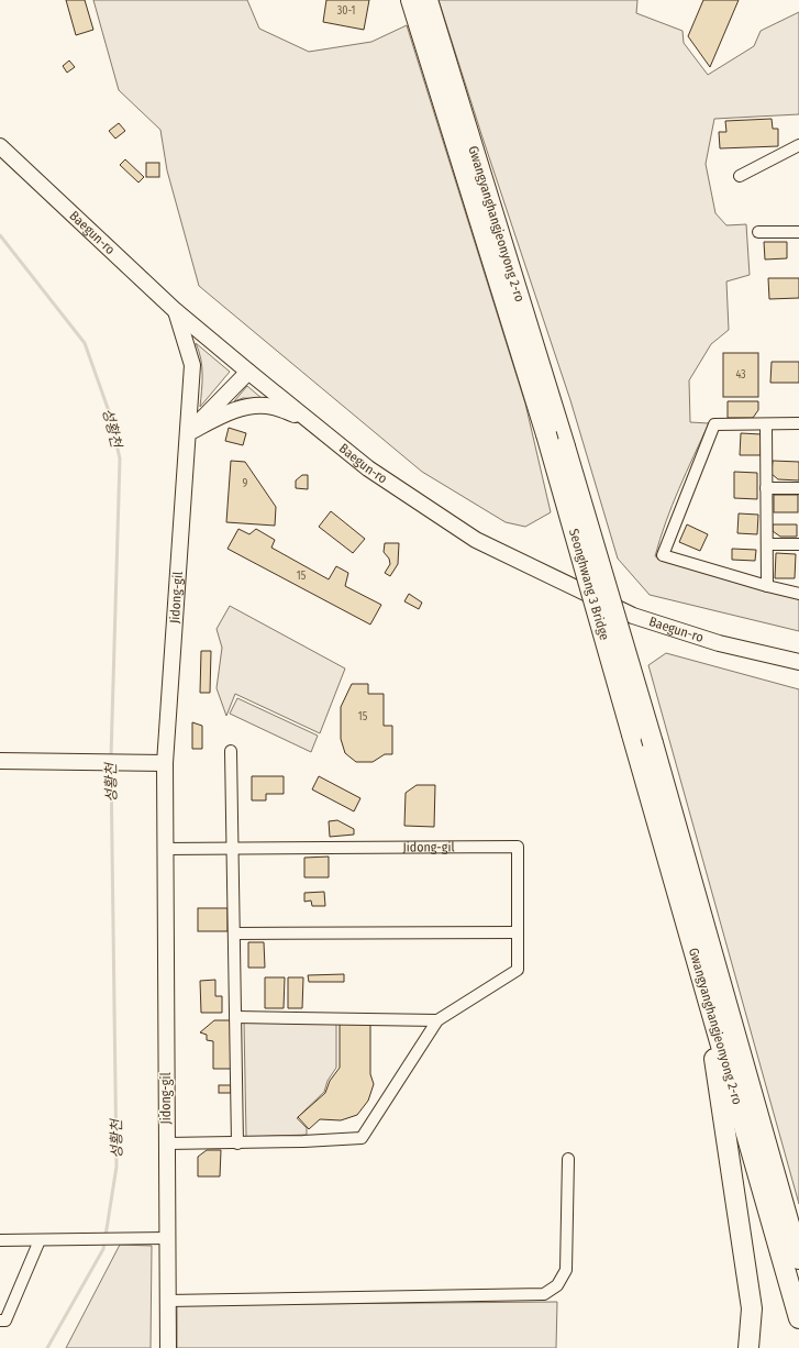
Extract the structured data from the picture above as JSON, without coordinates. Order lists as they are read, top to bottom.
{
  "streets": {
    "highway": ["Gwangyanghangjeonyong 2-ro", "Seonghwang 3 Bridge"],
    "street": ["Baegun-ro", "Jidong-gil"]
  },
  "crossings": [
    ["Gwangyanghangjeonyong 2-ro", "Seonghwang 3 Bridge"],
    ["Baegun-ro", "Jidong-gil"]
  ],
  "water": ["성황천"],
  "house_numbers": [
    "30-1",
    "43",
    "9",
    "15",
    "15"
  ]
}
